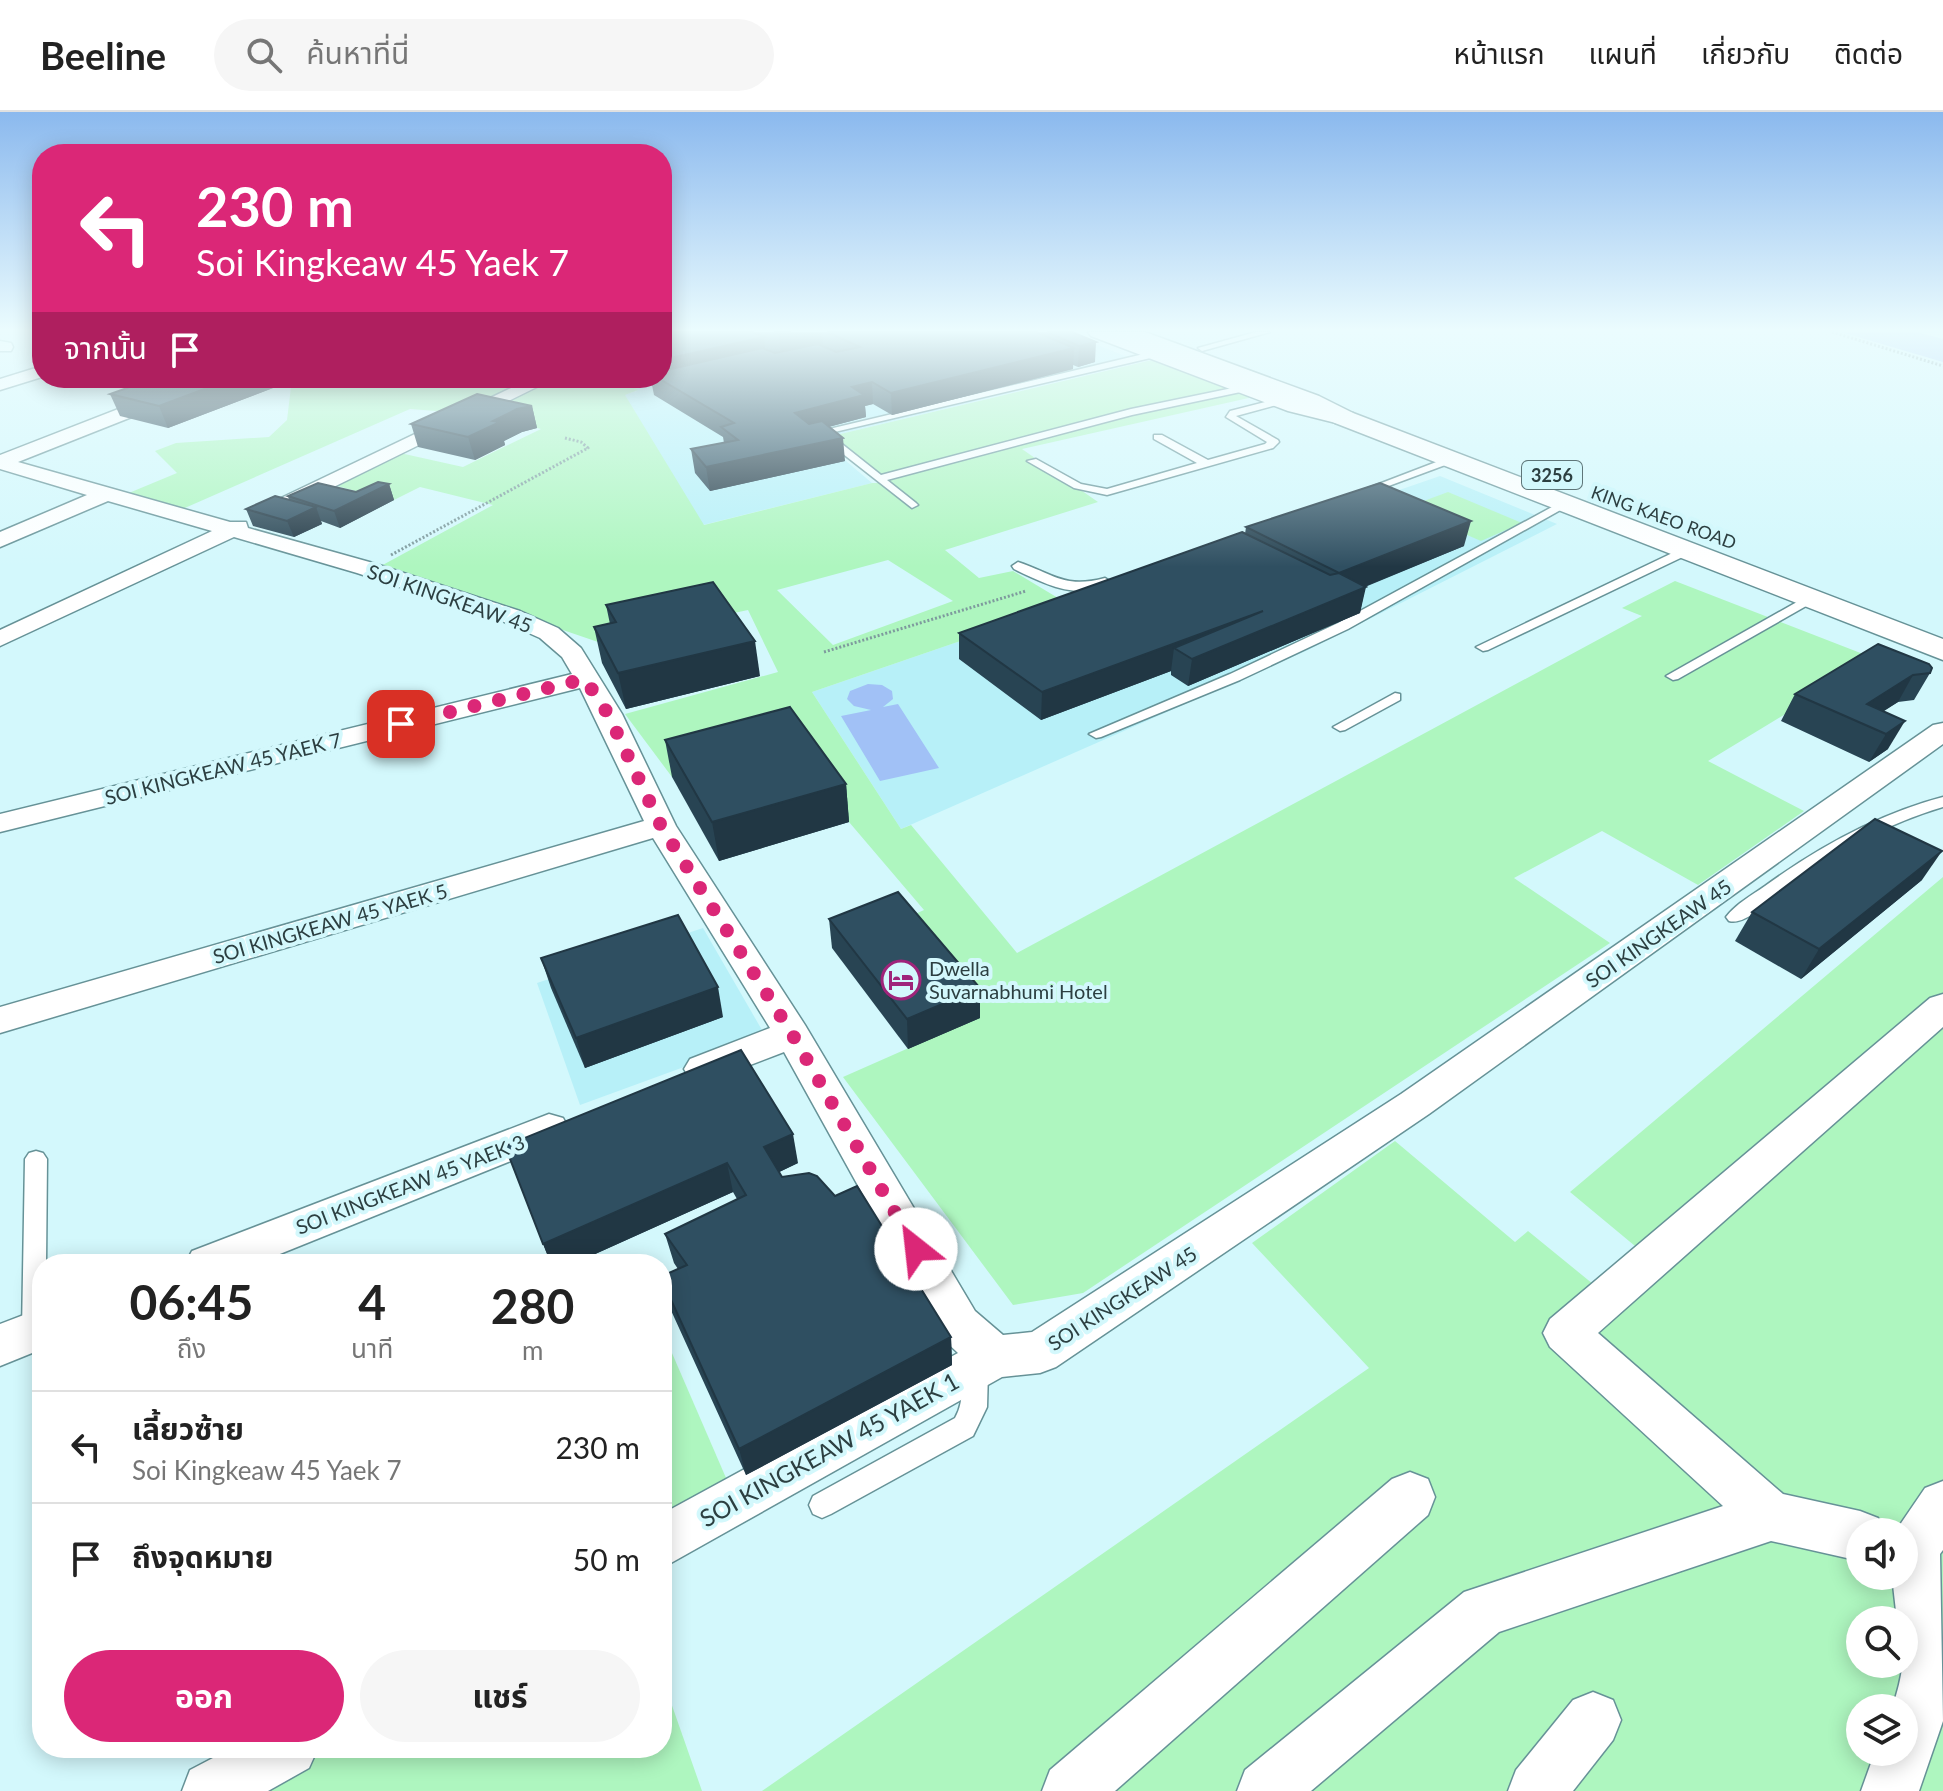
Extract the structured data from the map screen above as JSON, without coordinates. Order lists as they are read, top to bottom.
{
  "streets": {
    "main road": ["3256", "KING KAEO ROAD"],
    "street": [
      "SOI KINGKEAW 45",
      "SOI KINGKEAW 45 YAEK 7",
      "SOI KINGKEAW 45 YAEK 5",
      "SOI KINGKEAW 45 YAEK 3",
      "SOI KINGKEAW 45 YAEK 1"
    ]
  },
  "crossings": [
    ["SOI KINGKEAW 45", "SOI KINGKEAW 45 YAEK 7"],
    ["SOI KINGKEAW 45", "SOI KINGKEAW 45 YAEK 5"],
    ["SOI KINGKEAW 45", "SOI KINGKEAW 45 YAEK 1"]
  ],
  "places": {
    "hotel": ["Dwella Suvarnabhumi Hotel"]
  },
  "page": {
    "header": "Beeline",
    "search": "ค้นหาที่นี่",
    "nav": [
      "หน้าแรก",
      "แผนที่",
      "เกี่ยวกับ",
      "ติดต่อ"
    ],
    "turn": ["230 m", "Soi Kingkeaw 45 Yaek 7"],
    "then": "จากนั้น",
    "eta": [
      "06:45",
      "ถึง",
      "4",
      "นาที",
      "280",
      "m"
    ],
    "list": [
      {
        "name": "เลี้ยวซ้าย",
        "note": "Soi Kingkeaw 45 Yaek 7",
        "value": "230 m"
      },
      {
        "name": "ถึงจุดหมาย",
        "value": "50 m"
      }
    ],
    "buttons": ["ออก", "แชร์"]
  }
}
